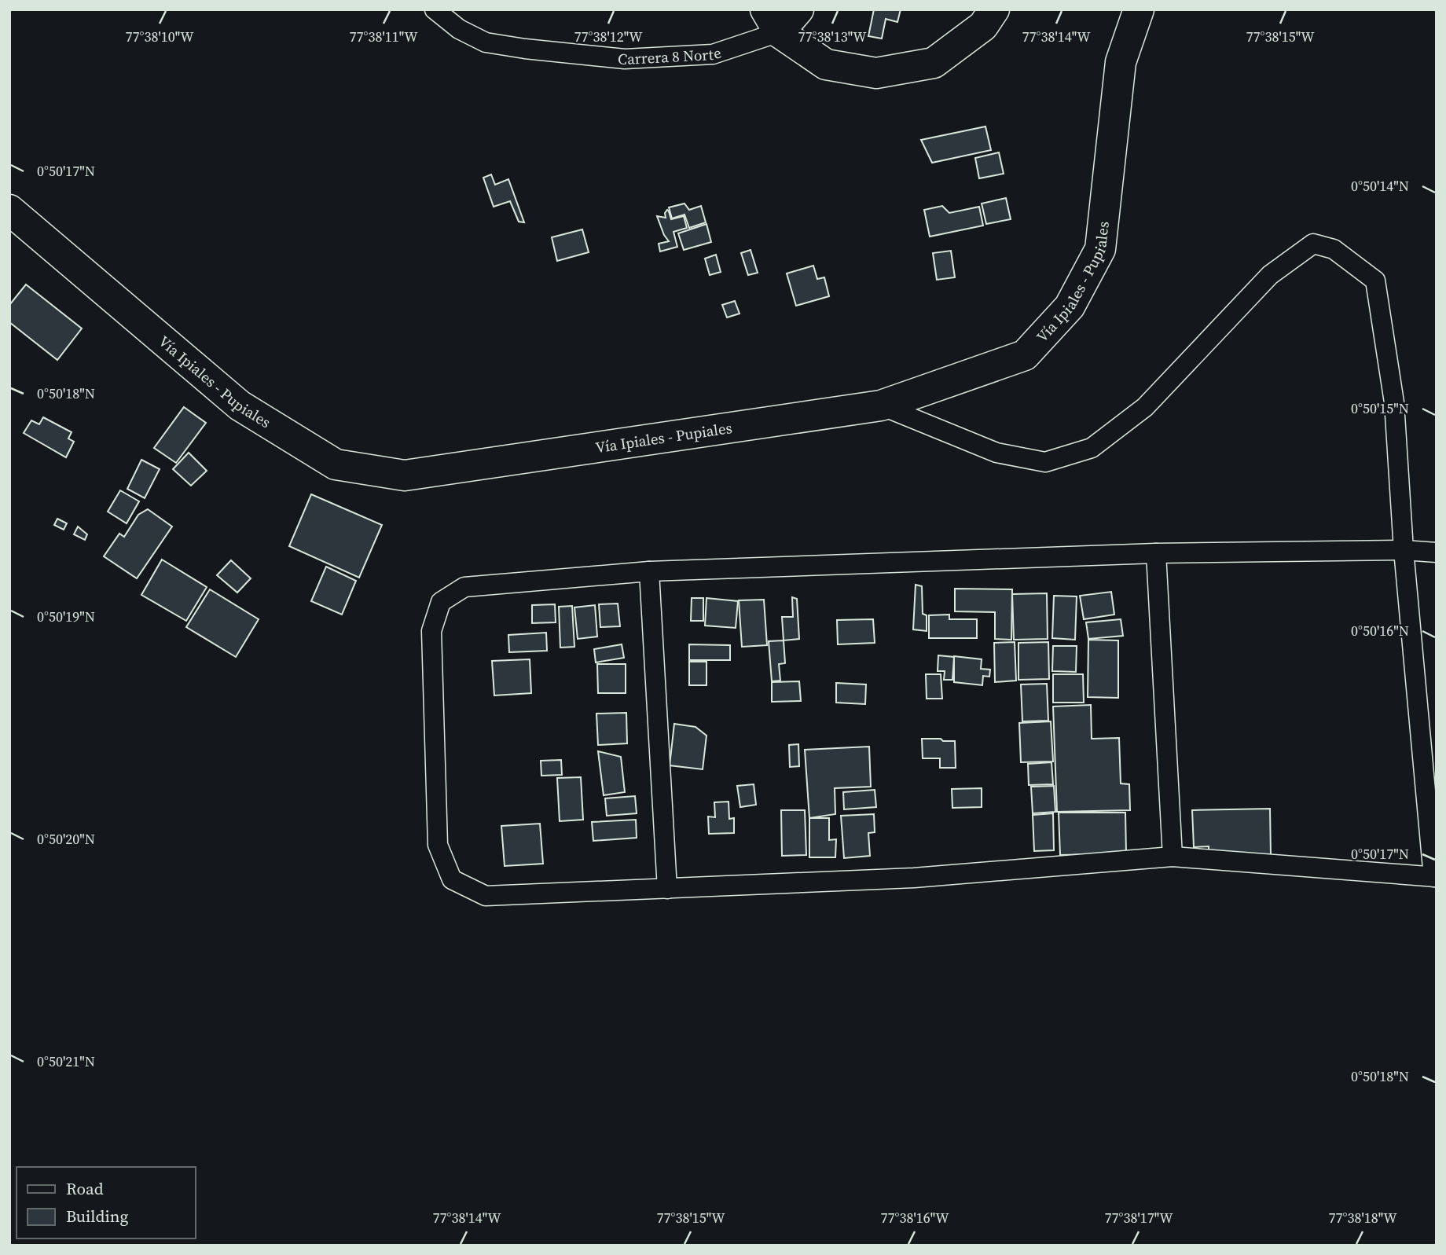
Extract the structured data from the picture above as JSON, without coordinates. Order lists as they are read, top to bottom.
{
  "streets": {
    "main road": ["Vía Ipiales - Pupiales"],
    "lane": ["Carrera 8 Norte"]
  },
  "legend": ["Road", "Building"],
  "coordinates": [
    "77°38'10\"W",
    "77°38'11\"W",
    "77°38'12\"W",
    "77°38'13\"W",
    "77°38'14\"W",
    "77°38'15\"W",
    "0°50'17\"N",
    "0°50'14\"N",
    "0°50'18\"N",
    "0°50'15\"N",
    "0°50'19\"N",
    "0°50'16\"N",
    "0°50'20\"N",
    "0°50'21\"N",
    "77°38'16\"W",
    "77°38'17\"W",
    "77°38'18\"W"
  ]
}
